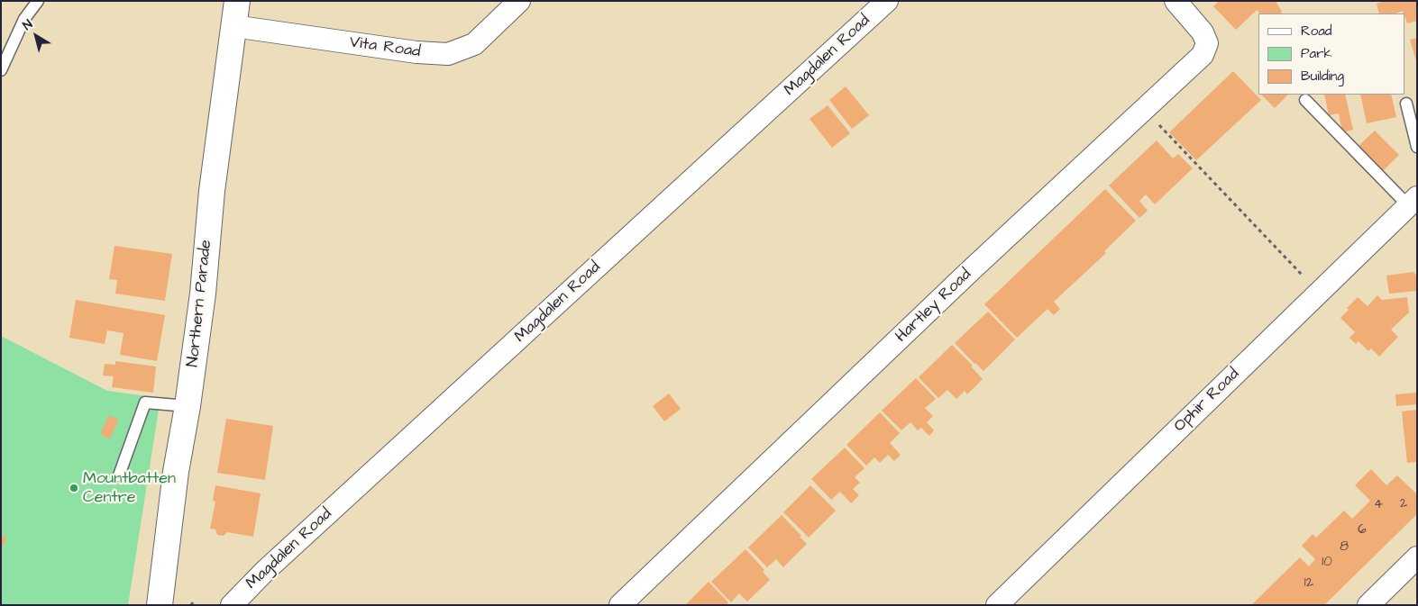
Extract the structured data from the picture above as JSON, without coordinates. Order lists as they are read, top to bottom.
{
  "streets": {
    "main road": ["Northern Parade"],
    "street": [
      "Vita Road",
      "Magdalen Road",
      "Hartley Road",
      "Ophir Road"
    ]
  },
  "crossings": [
    ["Vita Road", "Northern Parade"]
  ],
  "places": ["Mountbatten Centre"],
  "house_numbers": [
    "2",
    "4",
    "6",
    "8",
    "10",
    "12"
  ],
  "legend": ["Road", "Park", "Building"],
  "north": "top left"
}
